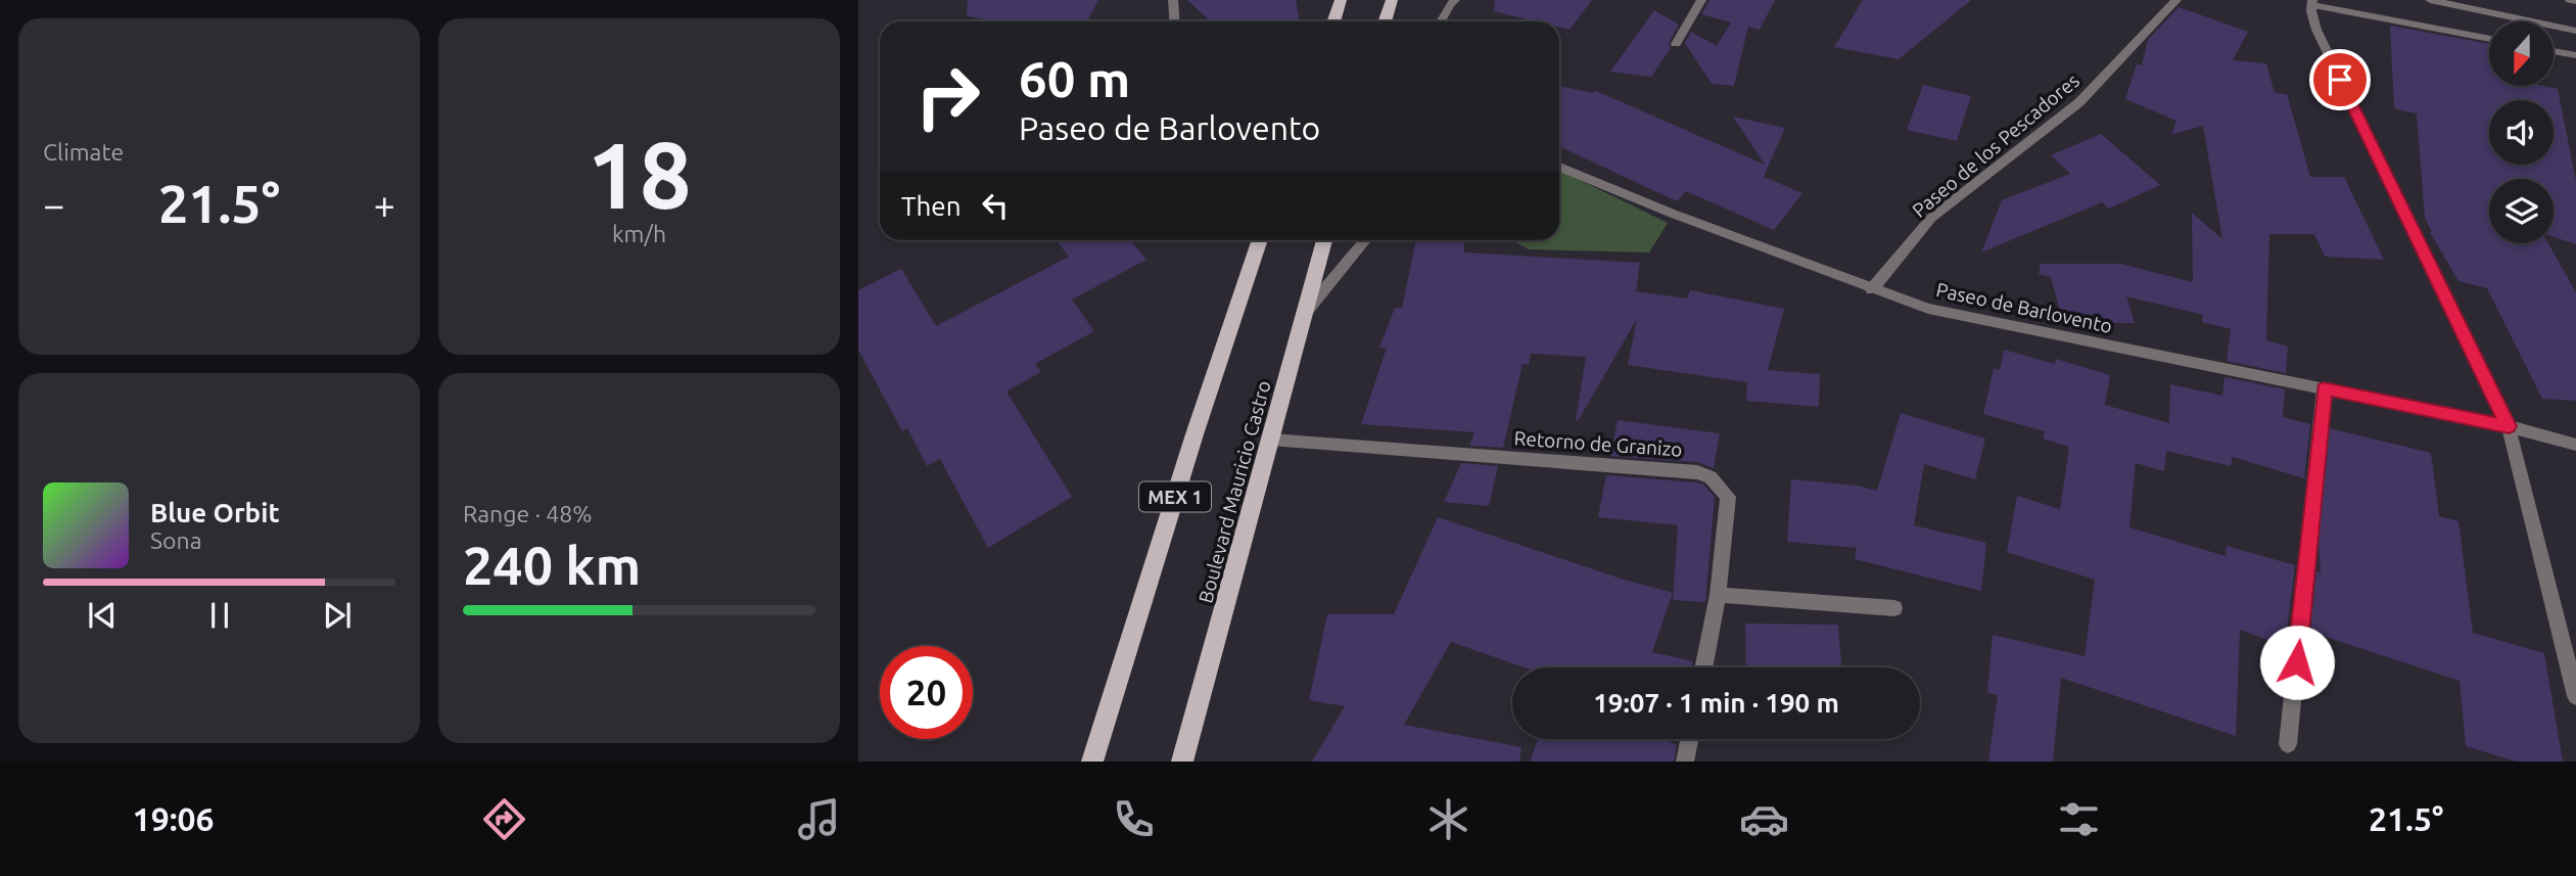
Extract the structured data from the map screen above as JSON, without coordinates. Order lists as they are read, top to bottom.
{
  "streets": {
    "main road": ["Boulevard Mauricio Castro", "MEX 1"],
    "street": ["Paseo de los Pescadores", "Paseo de Barlovento", "Retorno de Granizo"]
  },
  "crossings": [
    ["Paseo de los Pescadores", "Paseo de Barlovento"],
    ["Retorno de Granizo", "Boulevard Mauricio Castro"]
  ],
  "north": "bottom",
  "page": {
    "tile": [
      "Climate",
      ["18", "km/h"],
      ["Range · 48%", "240 km"]
    ],
    "turn": ["60 m", "Paseo de Barlovento"],
    "then": "Then",
    "heat": ["−", "21.5°", "+"],
    "song": ["Blue Orbit", "Sona"],
    "limit": "20",
    "trip": "19:07 · 1 min · 190 m",
    "tabs": ["19:06", "21.5°"]
  }
}
